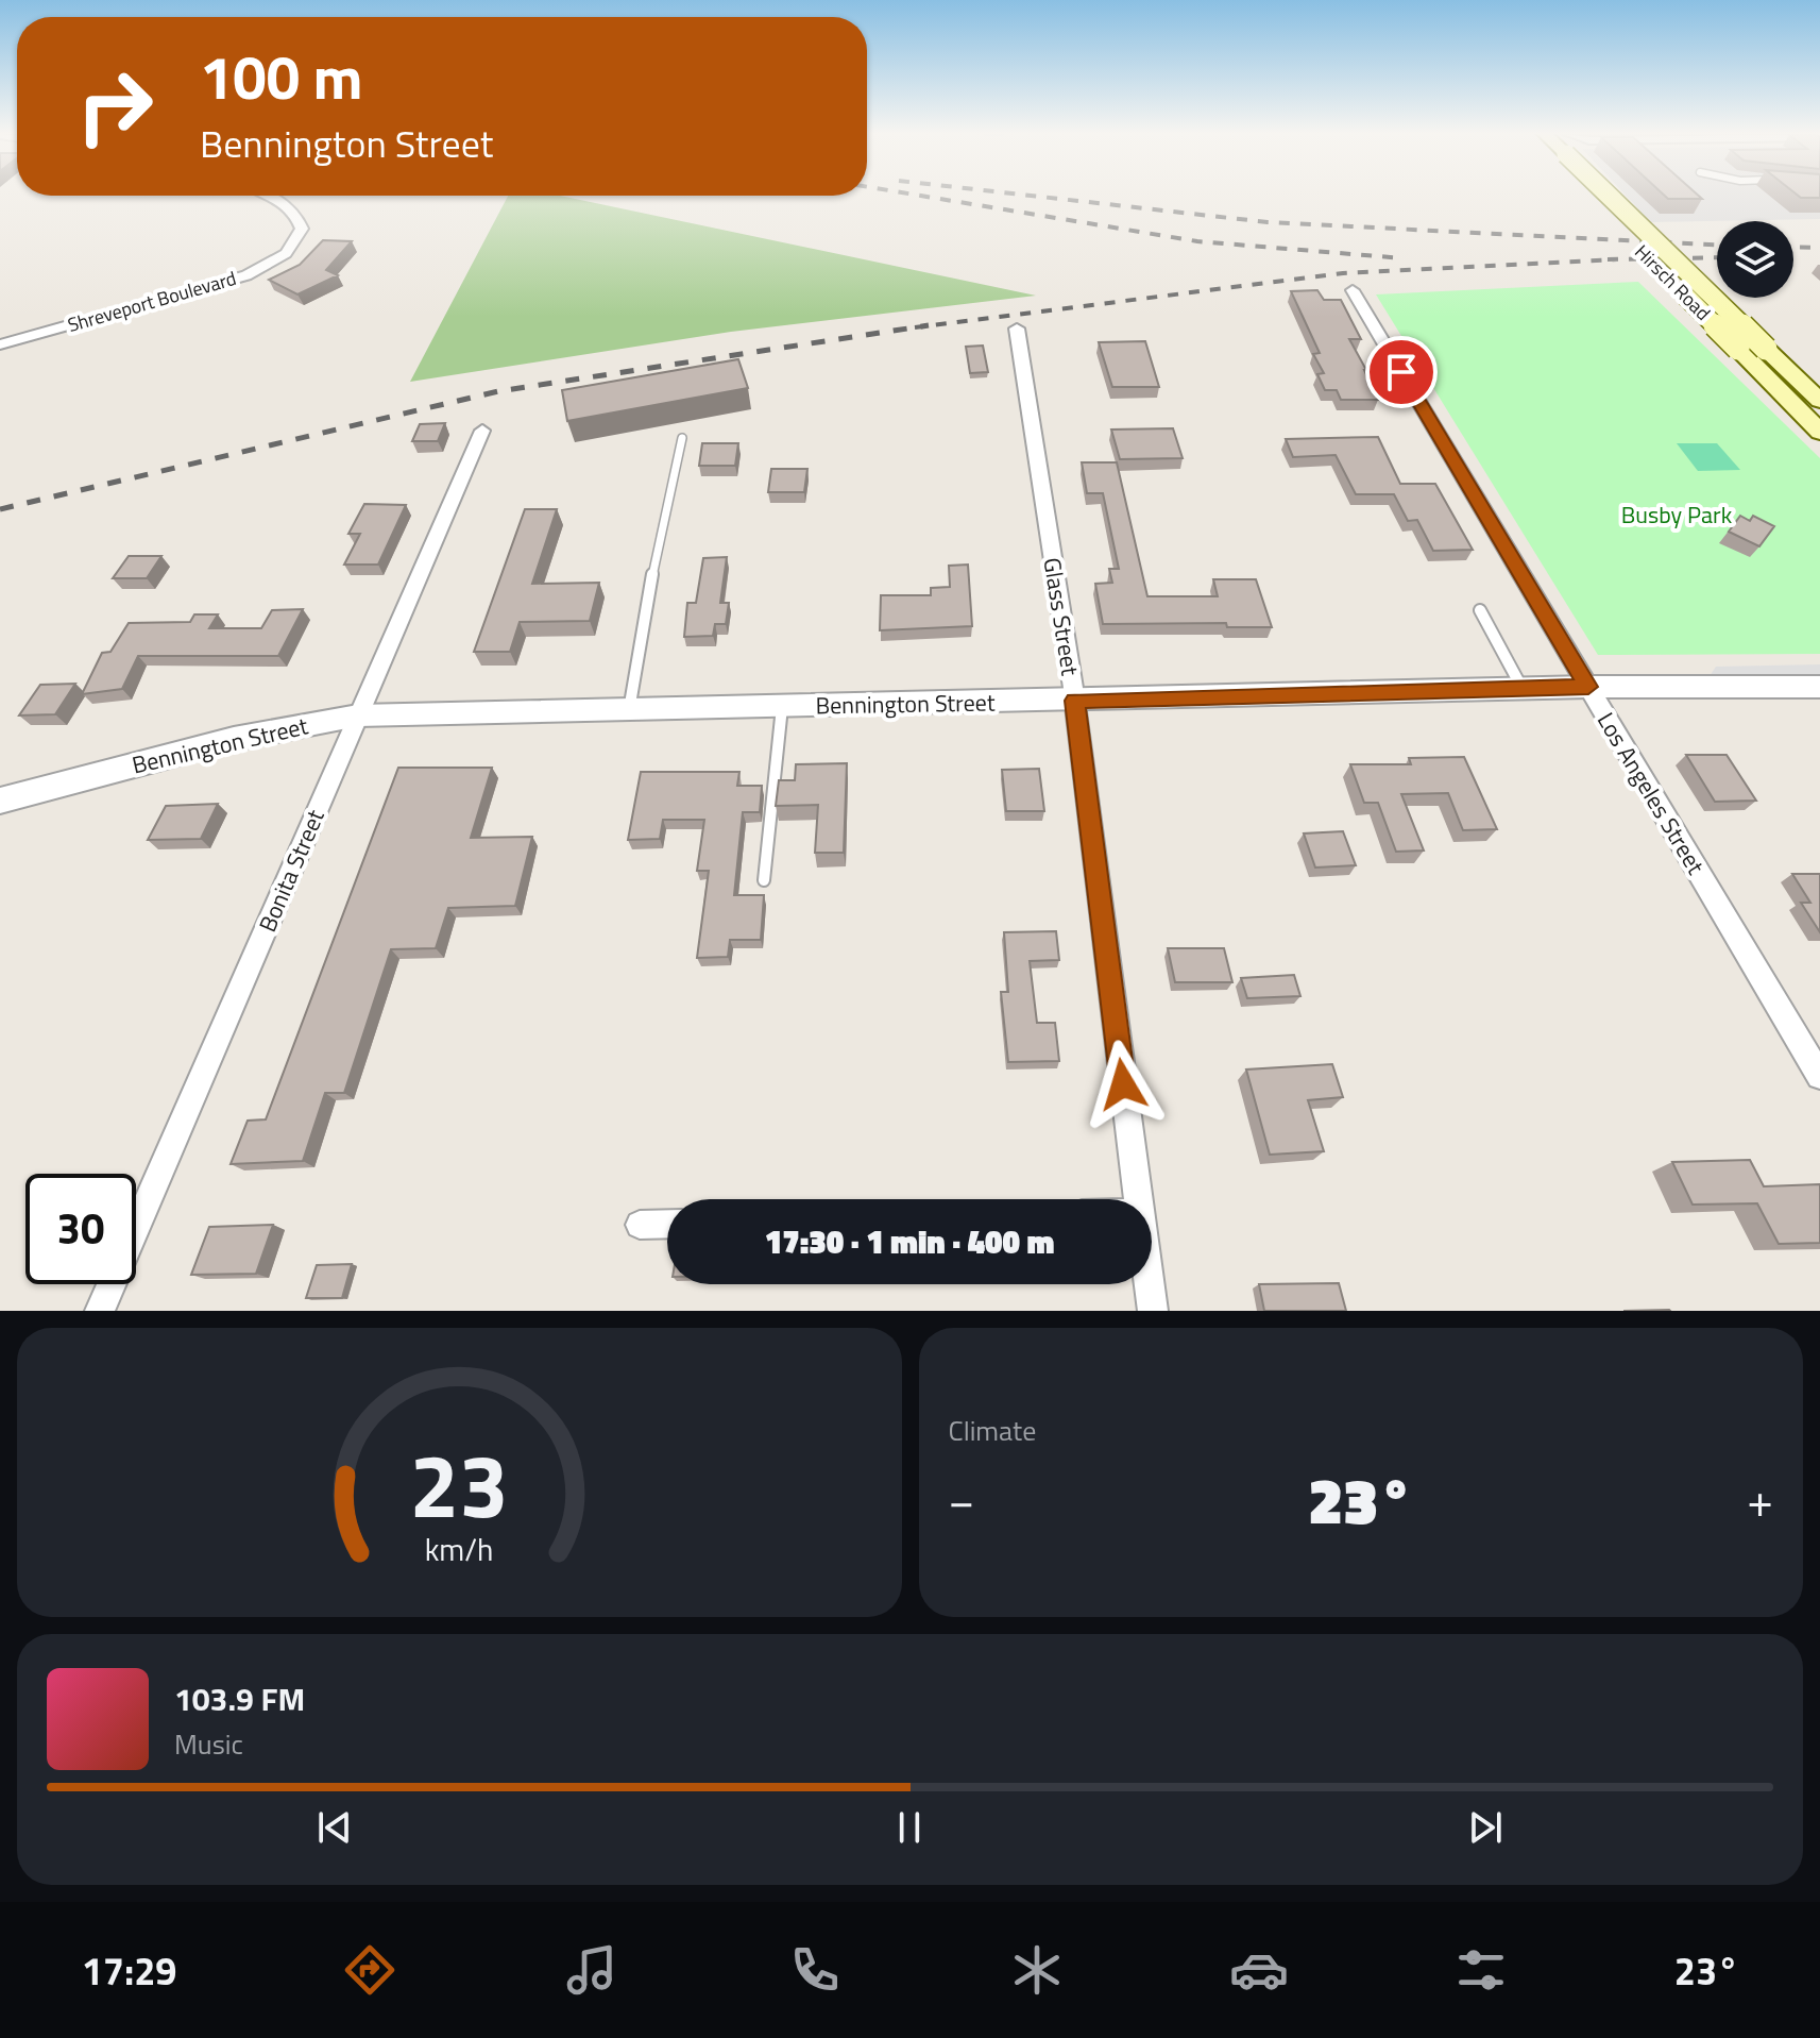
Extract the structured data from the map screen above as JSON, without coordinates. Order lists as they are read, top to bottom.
{
  "streets": {
    "main road": ["Hirsch Road"],
    "street": [
      "Shreveport Boulevard",
      "Glass Street",
      "Bennington Street",
      "Los Angeles Street",
      "Bonita Street"
    ]
  },
  "crossings": [
    ["Glass Street", "Bennington Street"],
    ["Bennington Street", "Los Angeles Street"],
    ["Bennington Street", "Bonita Street"]
  ],
  "parks": ["Busby Park"],
  "page": {
    "turn": ["100 m", "Bennington Street"],
    "limit": "30",
    "trip": "17:30 · 1 min · 400 m",
    "tile": "Climate",
    "heat": ["−", "23°", "+"],
    "song": ["103.9 FM", "Music"],
    "tabs": ["17:29", "23°"],
    "gauge": ["23", "km/h"]
  }
}
